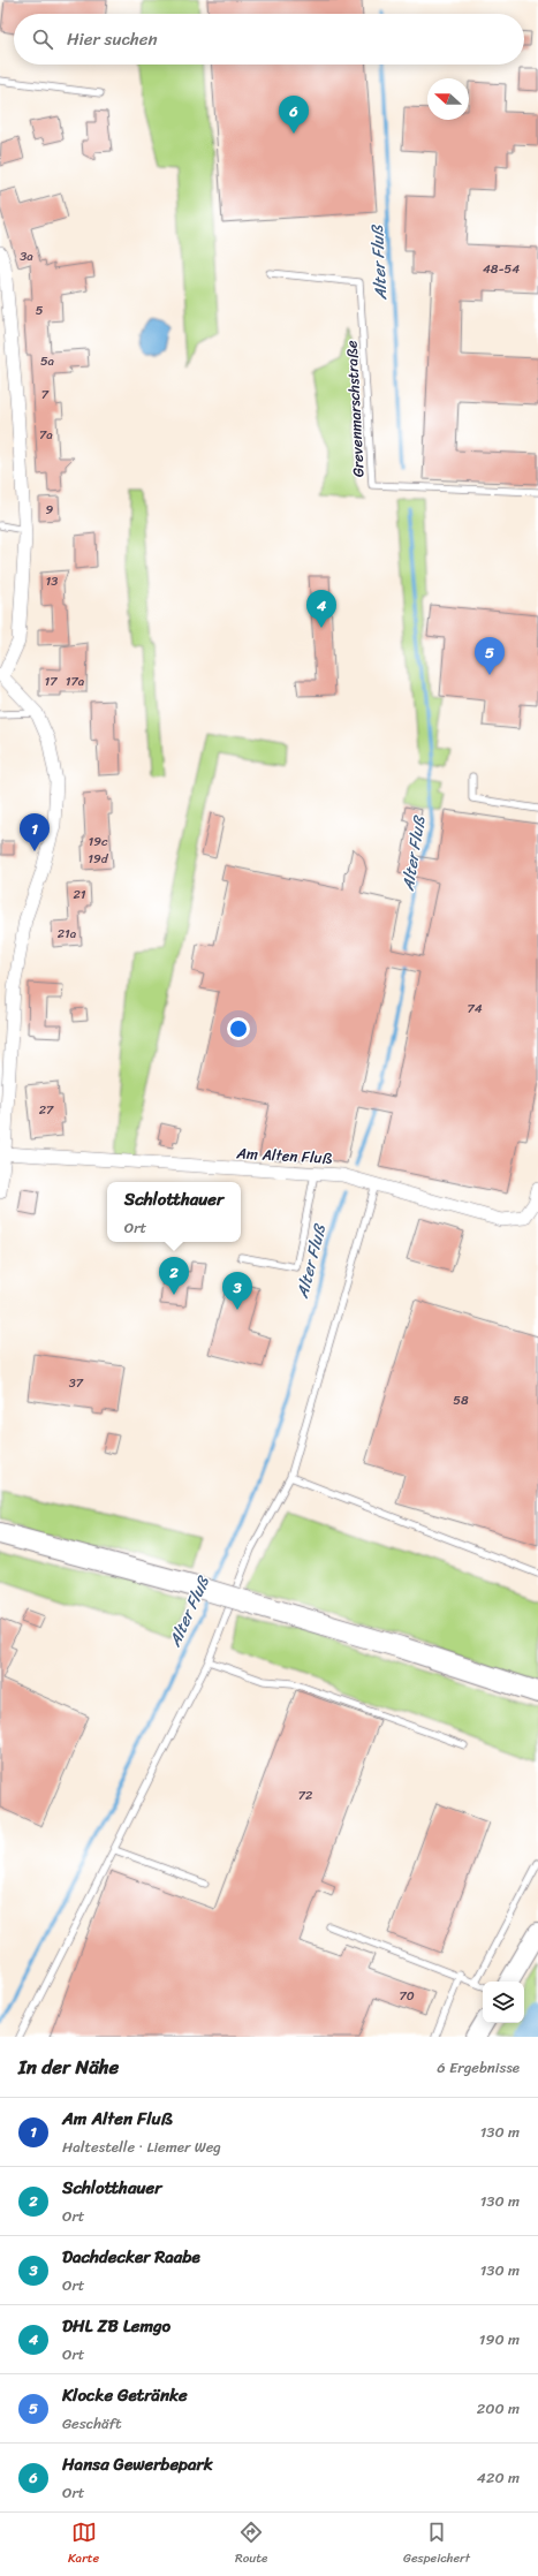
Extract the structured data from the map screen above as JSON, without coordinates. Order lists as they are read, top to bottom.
{
  "streets": {
    "street": ["Am Alten Fluß"],
    "lane": ["Grevenmarschstraße"]
  },
  "water": ["Alter Fluß"],
  "house_numbers": [
    "3a",
    "48-54",
    "5",
    "5a",
    "7",
    "7a",
    "9",
    "13",
    "17",
    "17a",
    "19c",
    "19d",
    "21",
    "21a",
    "74",
    "27",
    "37",
    "58",
    "72",
    "70"
  ],
  "north": "left",
  "page": {
    "search": "Hier suchen",
    "pins": [
      "6",
      "4",
      "5",
      "1",
      "2",
      "3"
    ],
    "popup": ["Schlotthauer", "Ort"],
    "heading": ["In der Nähe", "6 Ergebnisse"],
    "list": [
      {
        "mark": "1",
        "name": "Am Alten Fluß",
        "note": "Haltestelle · Liemer Weg",
        "value": "130 m"
      },
      {
        "mark": "2",
        "name": "Schlotthauer",
        "note": "Ort",
        "value": "130 m"
      },
      {
        "mark": "3",
        "name": "Dachdecker Raabe",
        "note": "Ort",
        "value": "130 m"
      },
      {
        "mark": "4",
        "name": "DHL ZB Lemgo",
        "note": "Ort",
        "value": "190 m"
      },
      {
        "mark": "5",
        "name": "Klocke Getränke",
        "note": "Geschäft",
        "value": "200 m"
      },
      {
        "mark": "6",
        "name": "Hansa Gewerbepark",
        "note": "Ort",
        "value": "420 m"
      }
    ],
    "nav": ["Karte", "Route", "Gespeichert"]
  }
}
